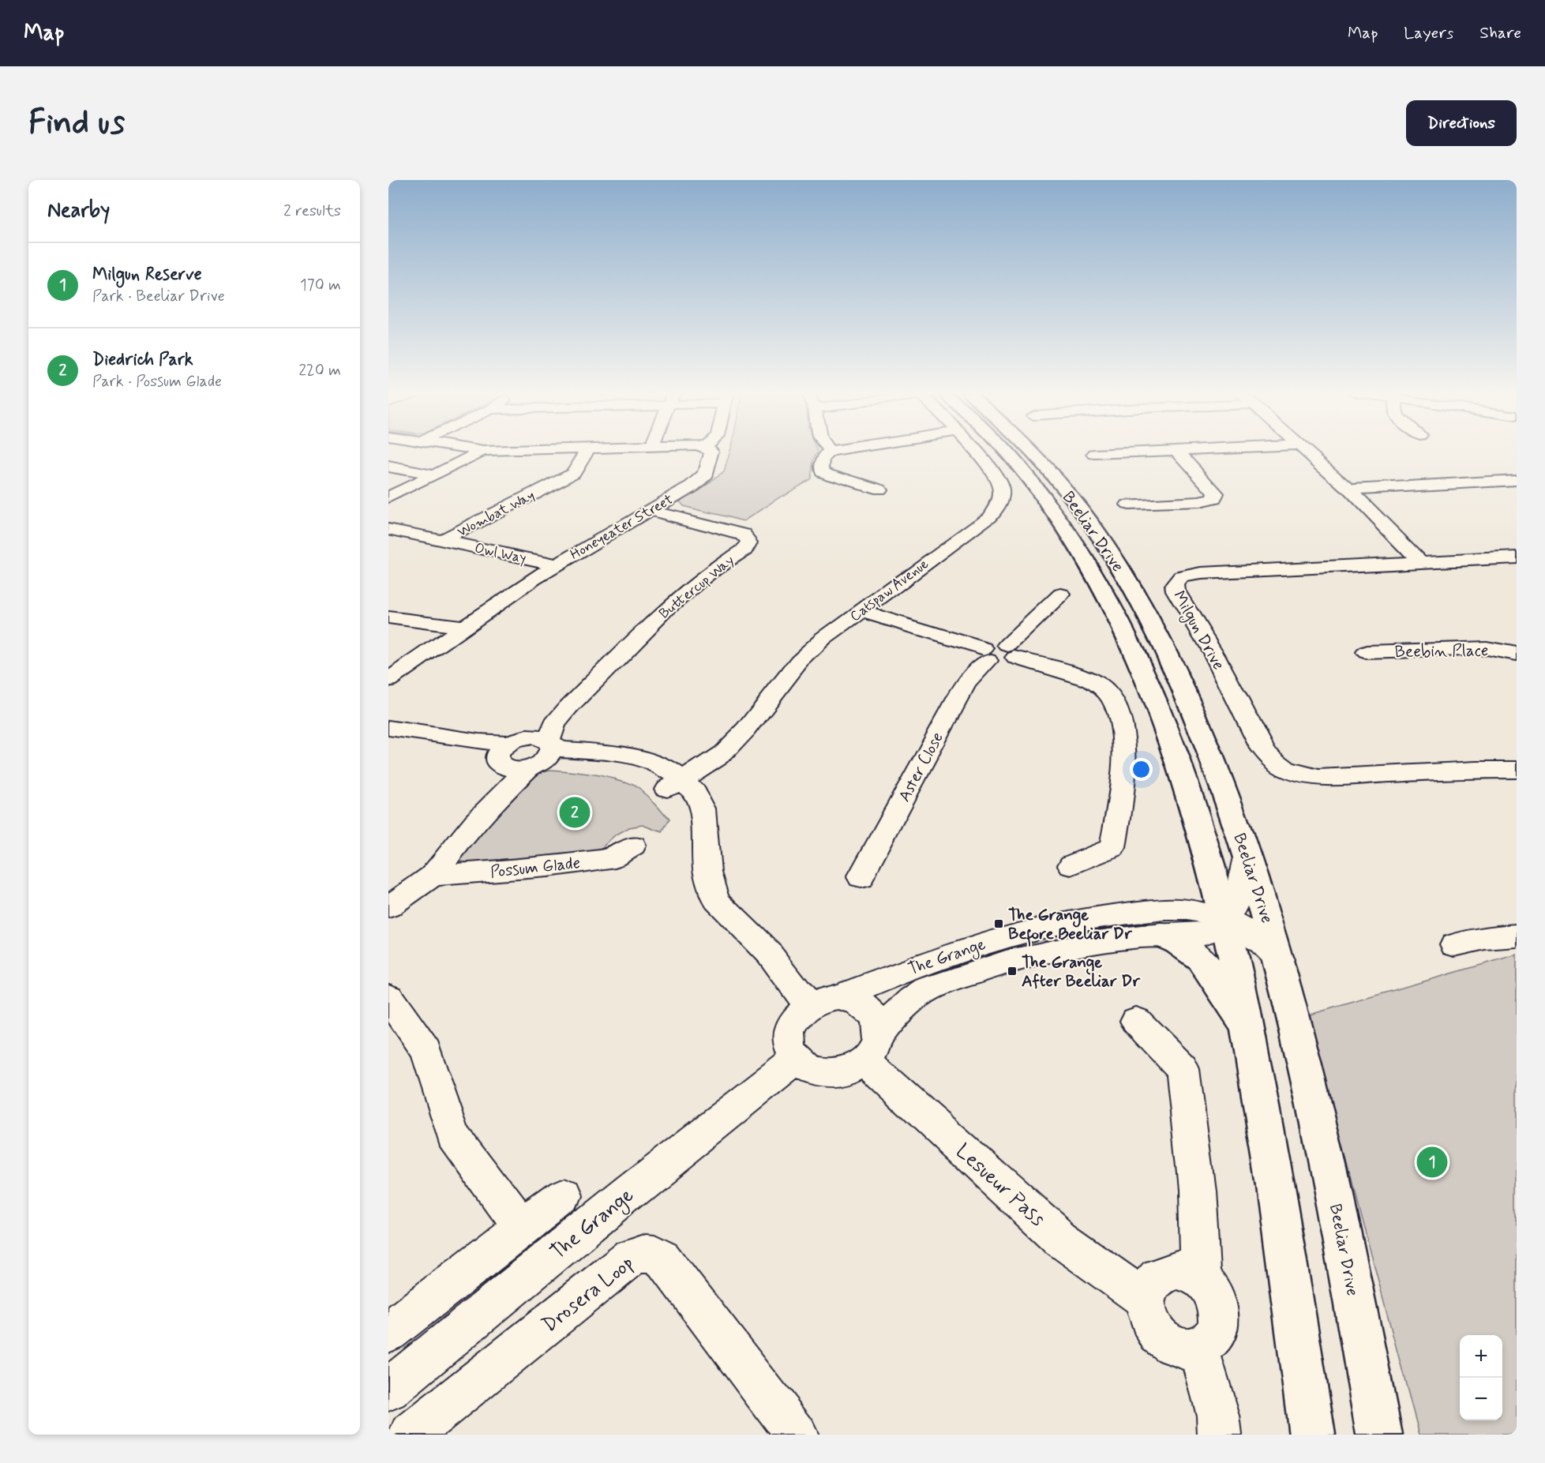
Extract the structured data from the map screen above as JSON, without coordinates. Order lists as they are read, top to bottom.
{
  "streets": {
    "highway": ["Beeliar Drive"],
    "street": [
      "Wombat Way",
      "Honeyeater Street",
      "Owl Way",
      "Buttercup Way",
      "Catspaw Avenue",
      "Milgun Drive",
      "Beebin Place",
      "Aster Close",
      "Possum Glade",
      "The Grange",
      "Lesueur Pass",
      "Drosera Loop"
    ]
  },
  "crossings": [
    ["Wombat Way", "Owl Way"],
    ["Honeyeater Street", "Owl Way"],
    ["Honeyeater Street", "Buttercup Way"],
    ["Beeliar Drive", "The Grange"],
    ["Buttercup Way", "Possum Glade"],
    ["The Grange", "Lesueur Pass"]
  ],
  "places": {
    "transit": ["The Grange Before Beeliar Dr", "The Grange After Beeliar Dr"]
  },
  "page": {
    "header": "Map",
    "nav": ["Map", "Layers", "Share"],
    "buttons": "Directions",
    "title": "Find us",
    "heading": ["Nearby", "2 results"],
    "list": [
      {
        "mark": "1",
        "name": "Milgun Reserve",
        "note": "Park · Beeliar Drive",
        "value": "170 m"
      },
      {
        "mark": "2",
        "name": "Diedrich Park",
        "note": "Park · Possum Glade",
        "value": "220 m"
      }
    ],
    "pins": ["2", "1"],
    "map_buttons": ["+", "−"]
  }
}
